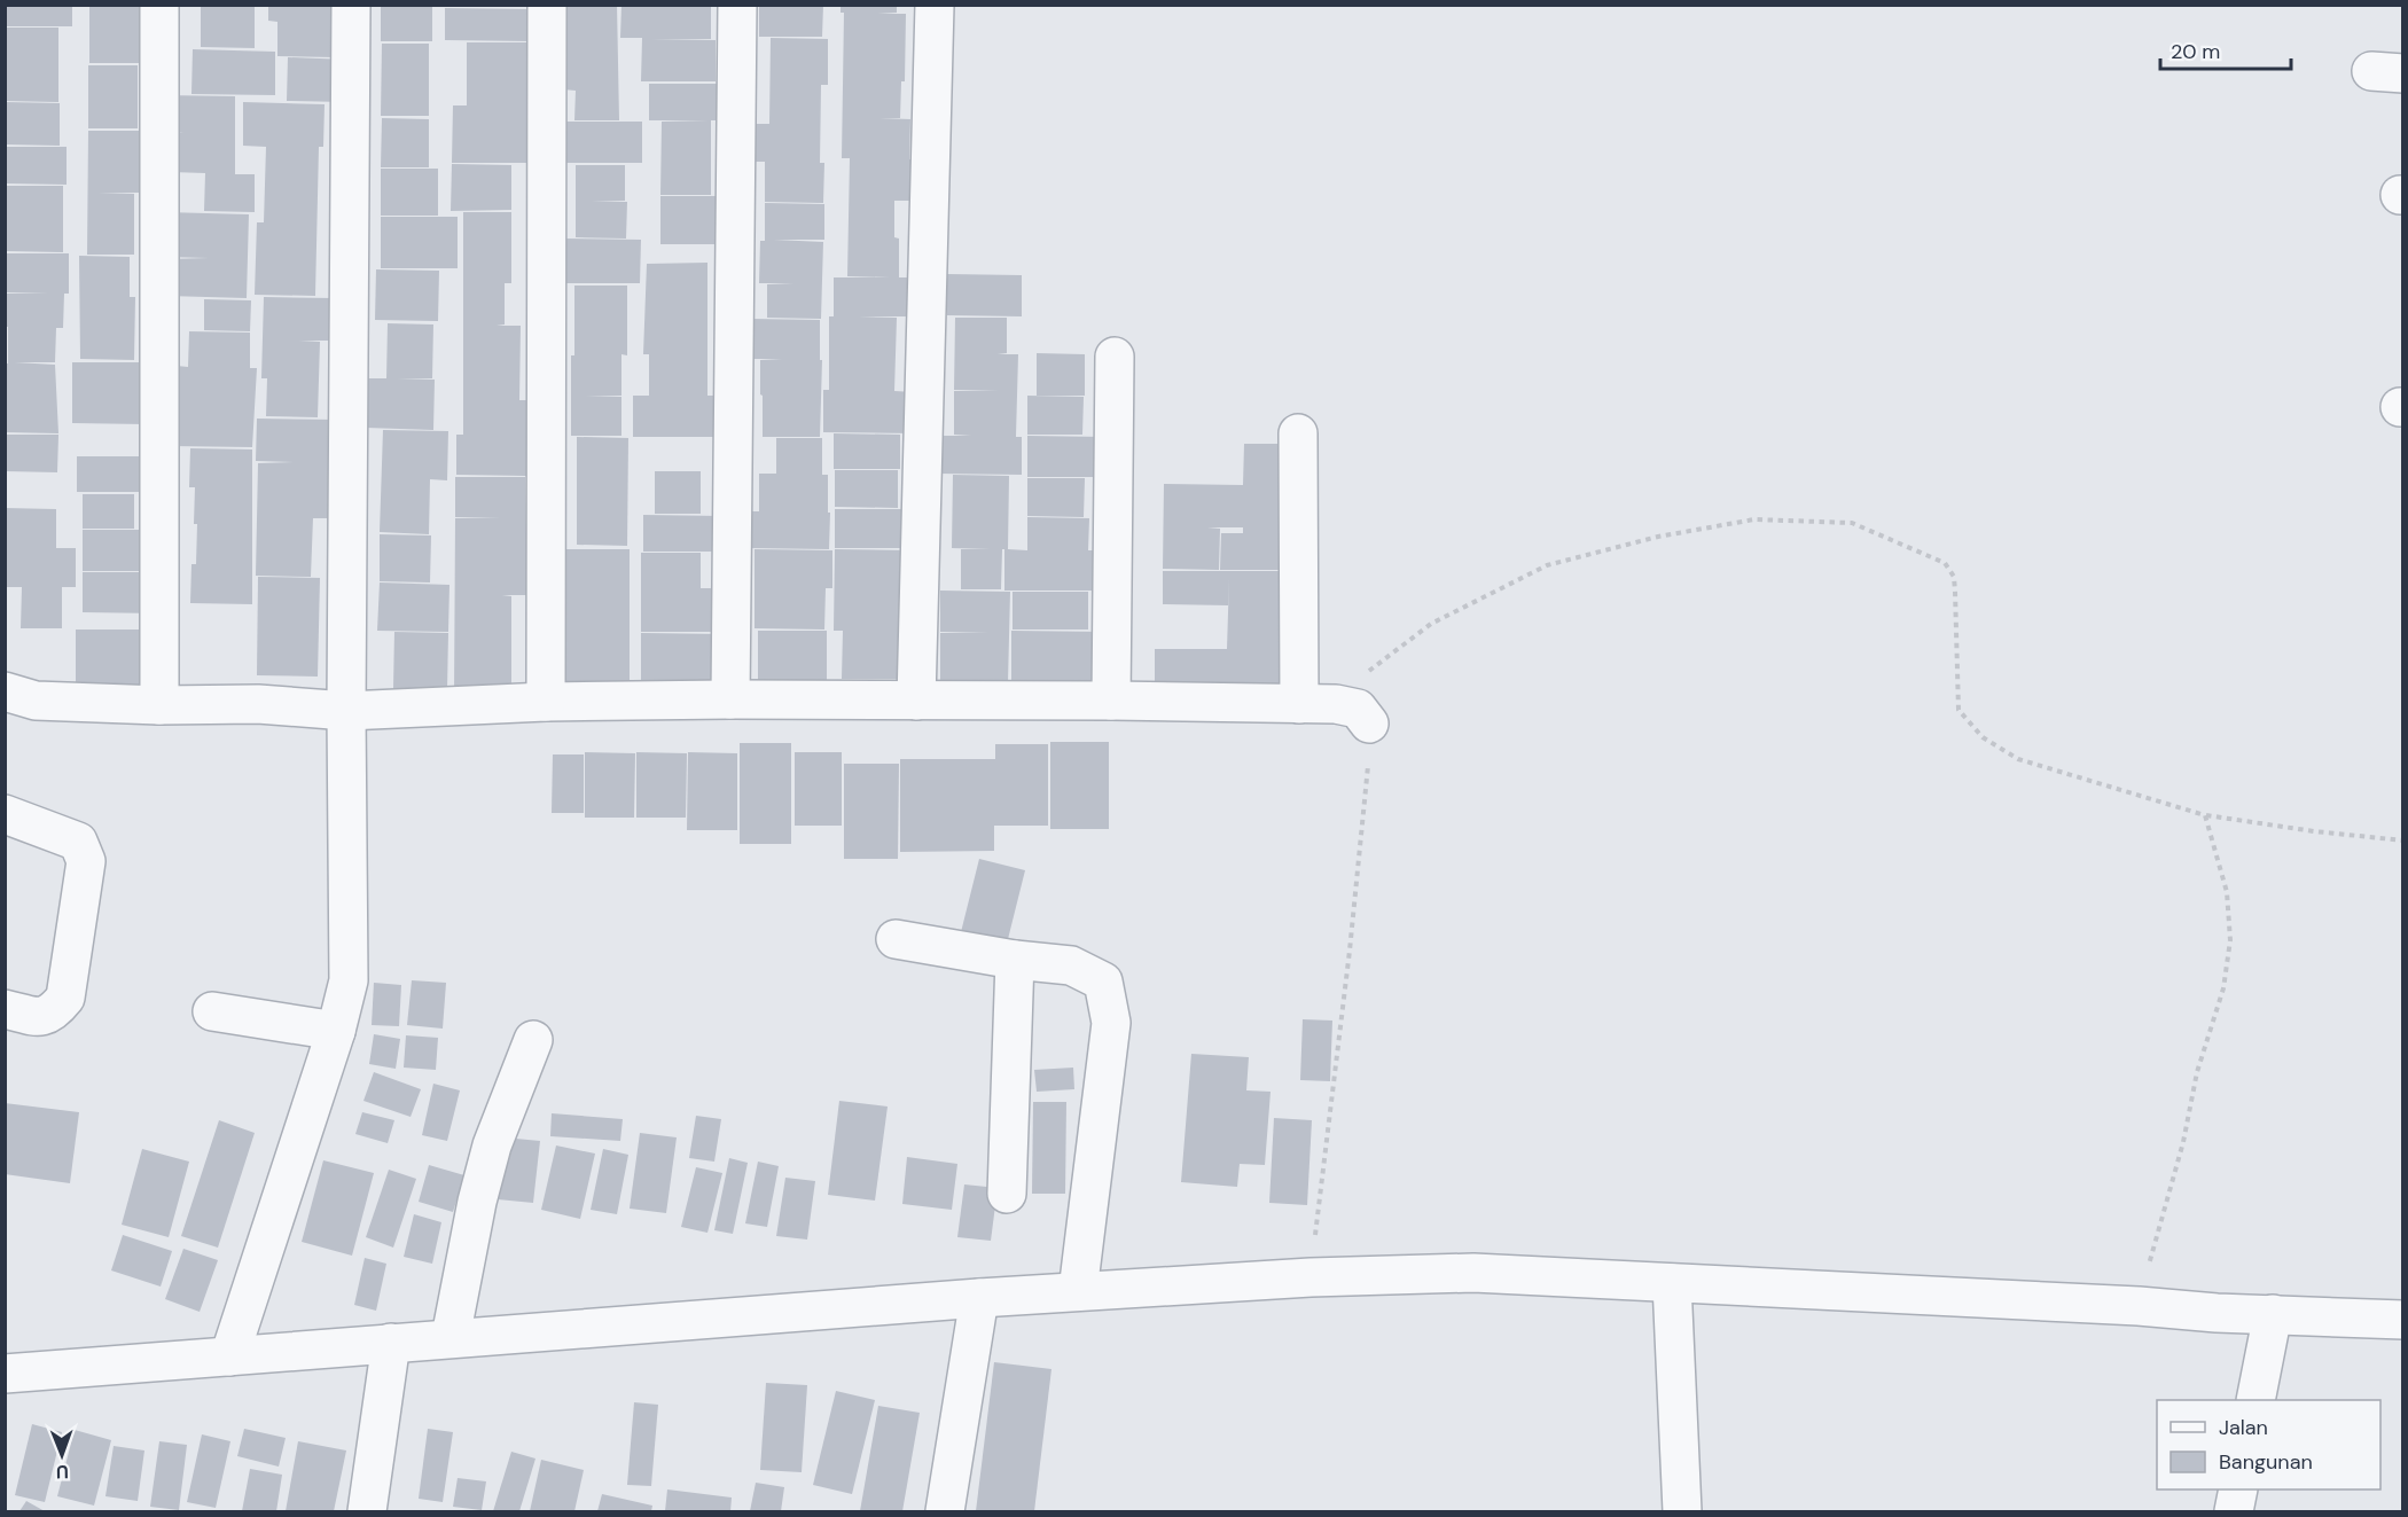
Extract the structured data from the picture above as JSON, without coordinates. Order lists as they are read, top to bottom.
{
  "legend": ["Jalan", "Bangunan"],
  "scale_bar": "20 m",
  "north": "bottom"
}
